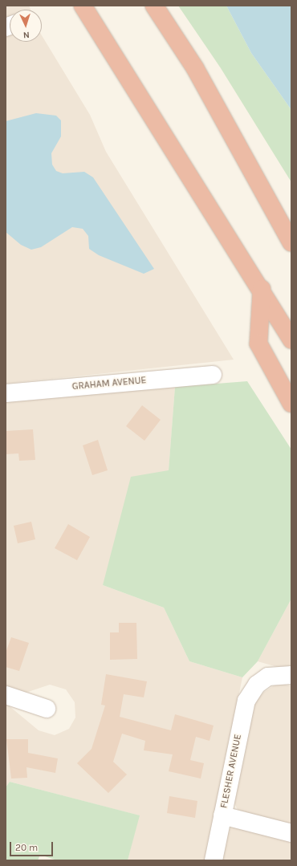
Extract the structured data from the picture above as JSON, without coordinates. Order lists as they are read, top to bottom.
{
  "streets": {
    "street": ["GRAHAM AVENUE", "FLESHER AVENUE"]
  },
  "scale_bar": "20 m",
  "north": "bottom"
}
